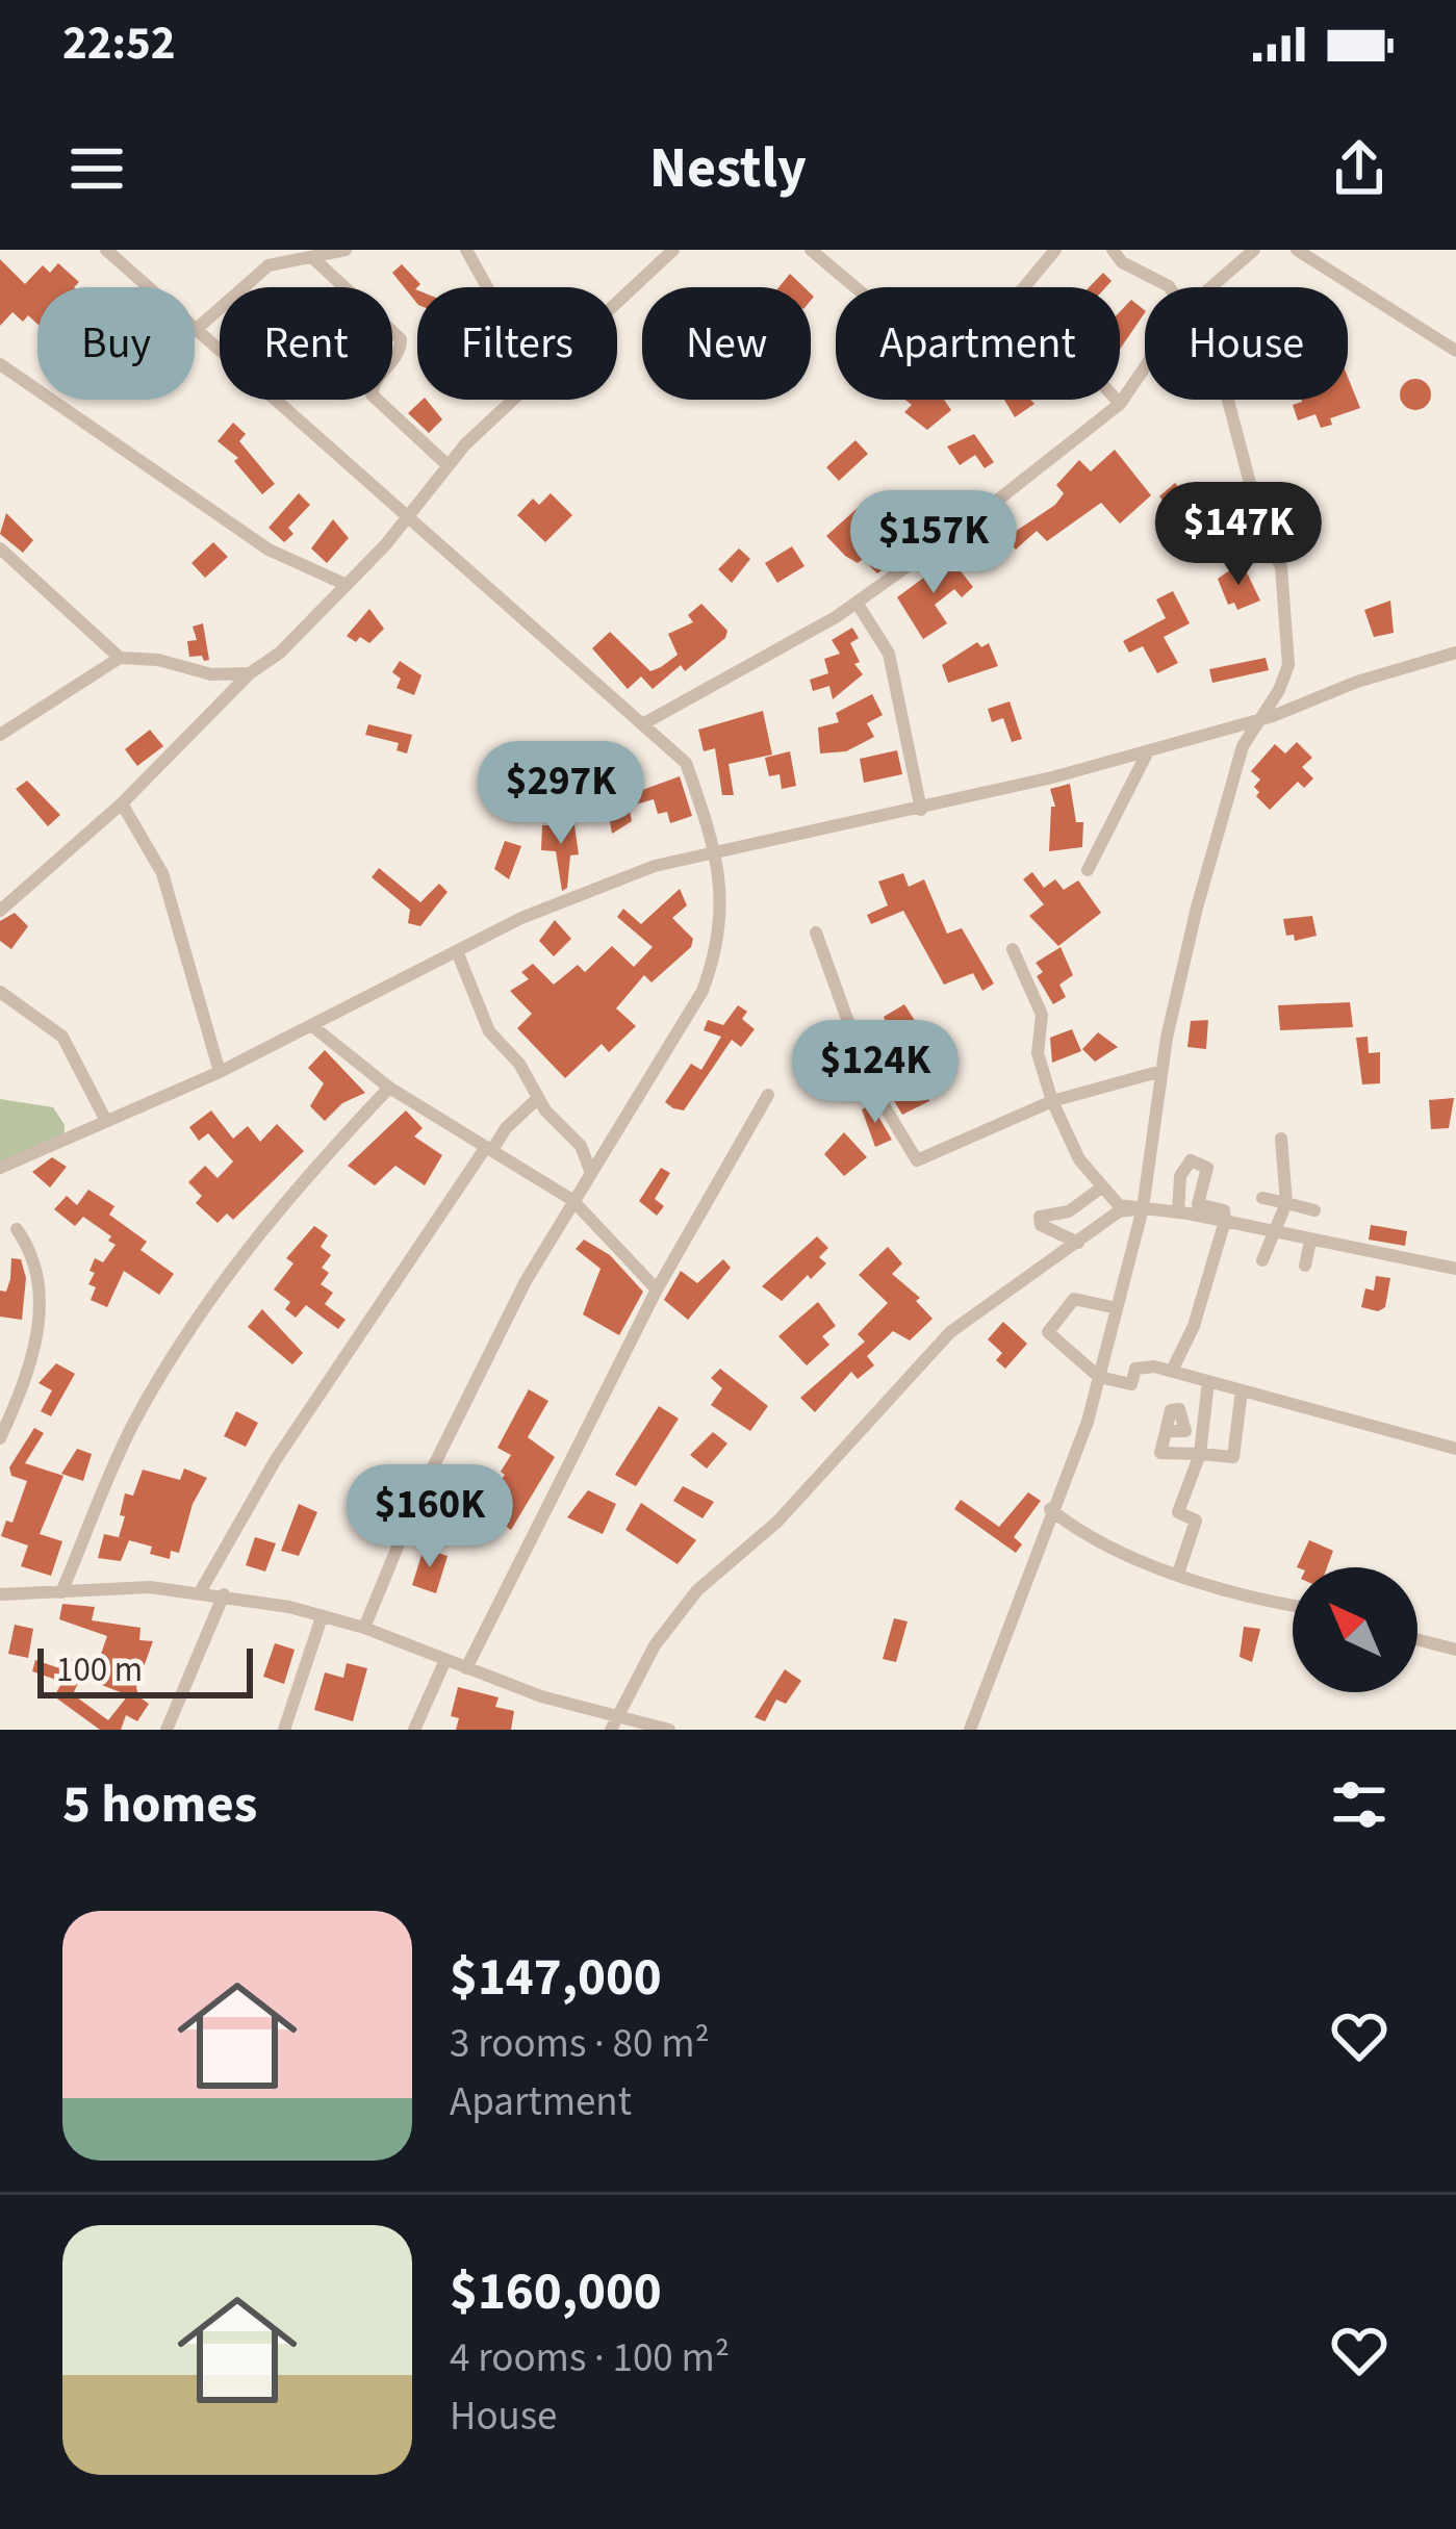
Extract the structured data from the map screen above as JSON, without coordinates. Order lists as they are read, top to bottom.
{
  "scale_bar": "100 m",
  "north": "top left",
  "page": {
    "status": "22:52",
    "header": "Nestly",
    "chip": [
      "Buy",
      "Rent",
      "Filters",
      "New",
      "Apartment",
      "House"
    ],
    "price": [
      "$147K",
      "$157K",
      "$297K",
      "$124K",
      "$160K"
    ],
    "scale": "100 m",
    "heading": "5 homes",
    "list": [
      {
        "name": "$147,000",
        "note": "3 rooms · 80 m² · Apartment"
      },
      {
        "name": "$160,000",
        "note": "4 rooms · 100 m² · House"
      }
    ]
  }
}
